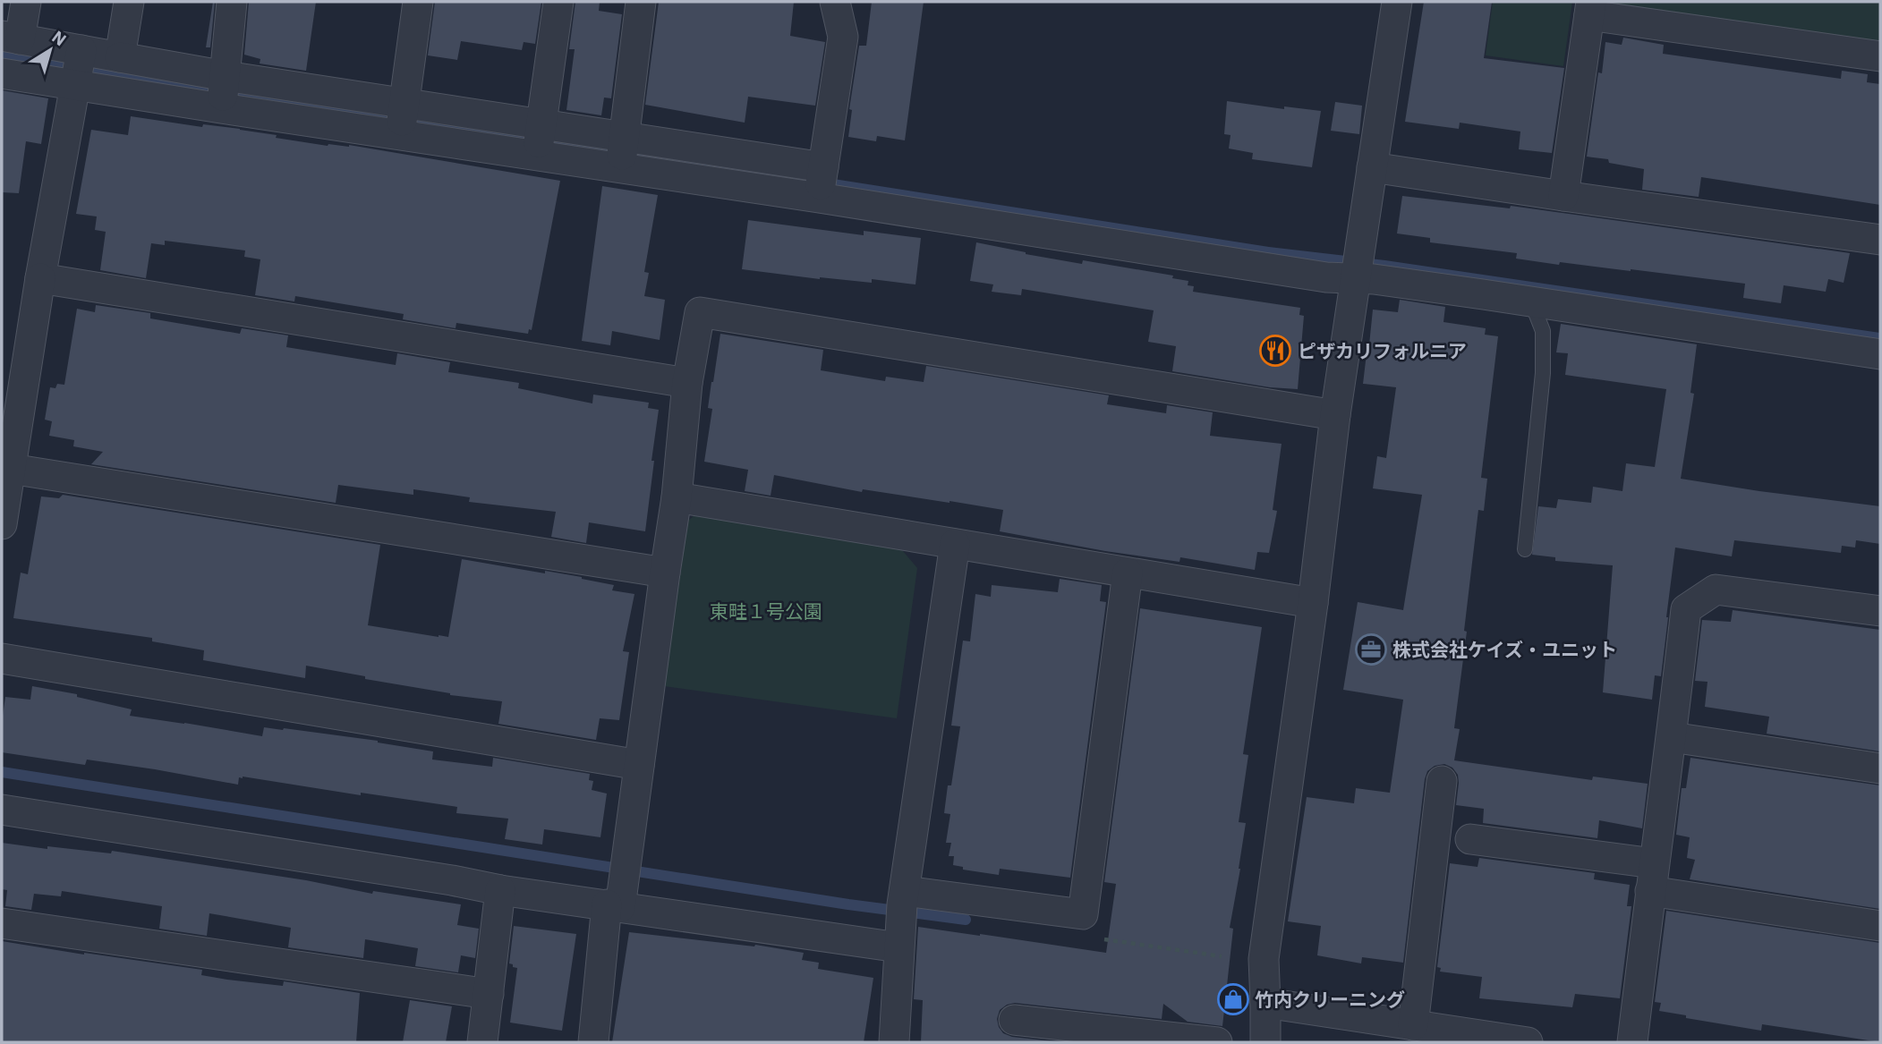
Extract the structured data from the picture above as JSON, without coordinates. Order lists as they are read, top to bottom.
{
  "parks": ["東畦１号公園"],
  "places": {
    "restaurant": ["ピザカリフォルニア"],
    "office": ["株式会社ケイズ・ユニット"],
    "shop": ["竹内クリーニング"]
  },
  "north": "top right"
}
